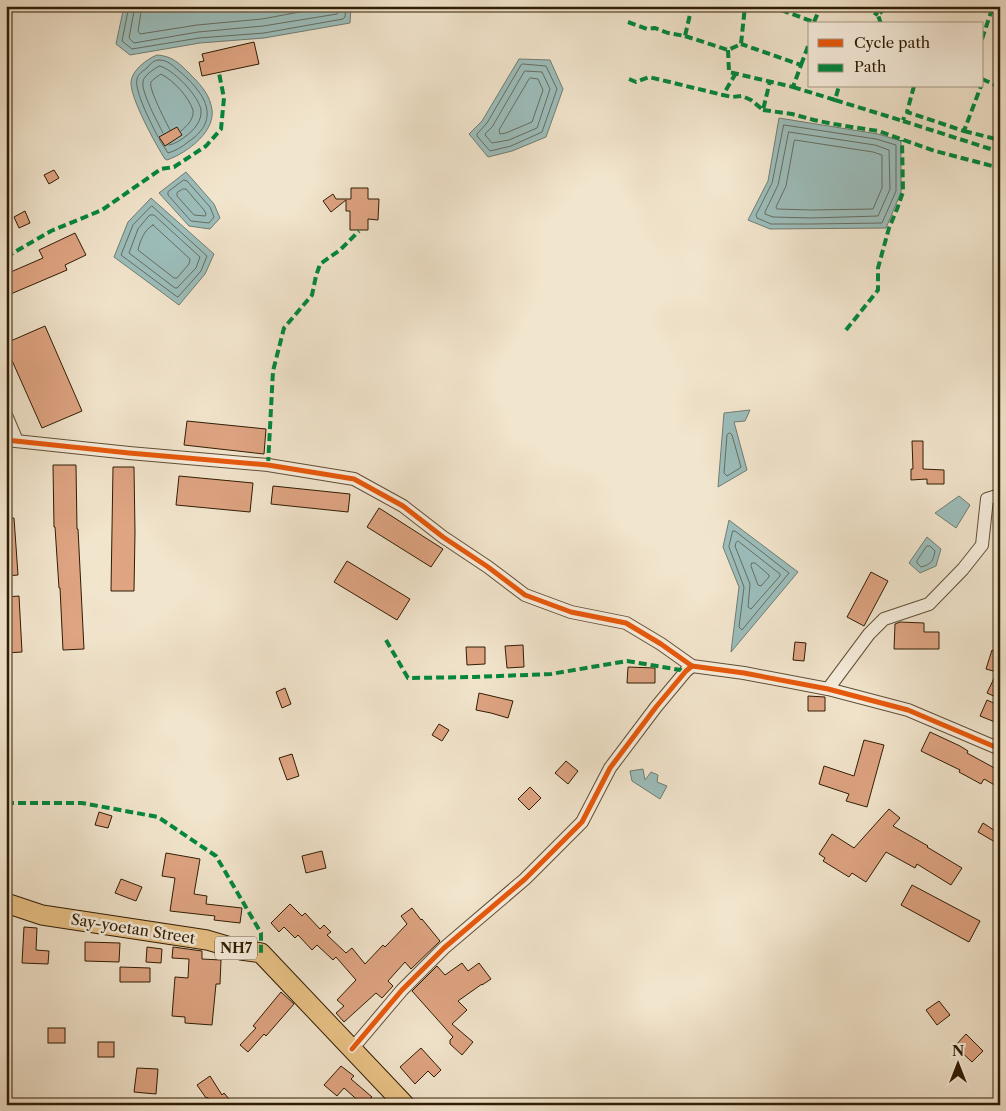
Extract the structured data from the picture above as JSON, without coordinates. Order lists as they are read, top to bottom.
{
  "streets": {
    "highway": ["Say-yoetan Street", "NH7"]
  },
  "legend": ["Cycle path", "Path"],
  "north": "top"
}
